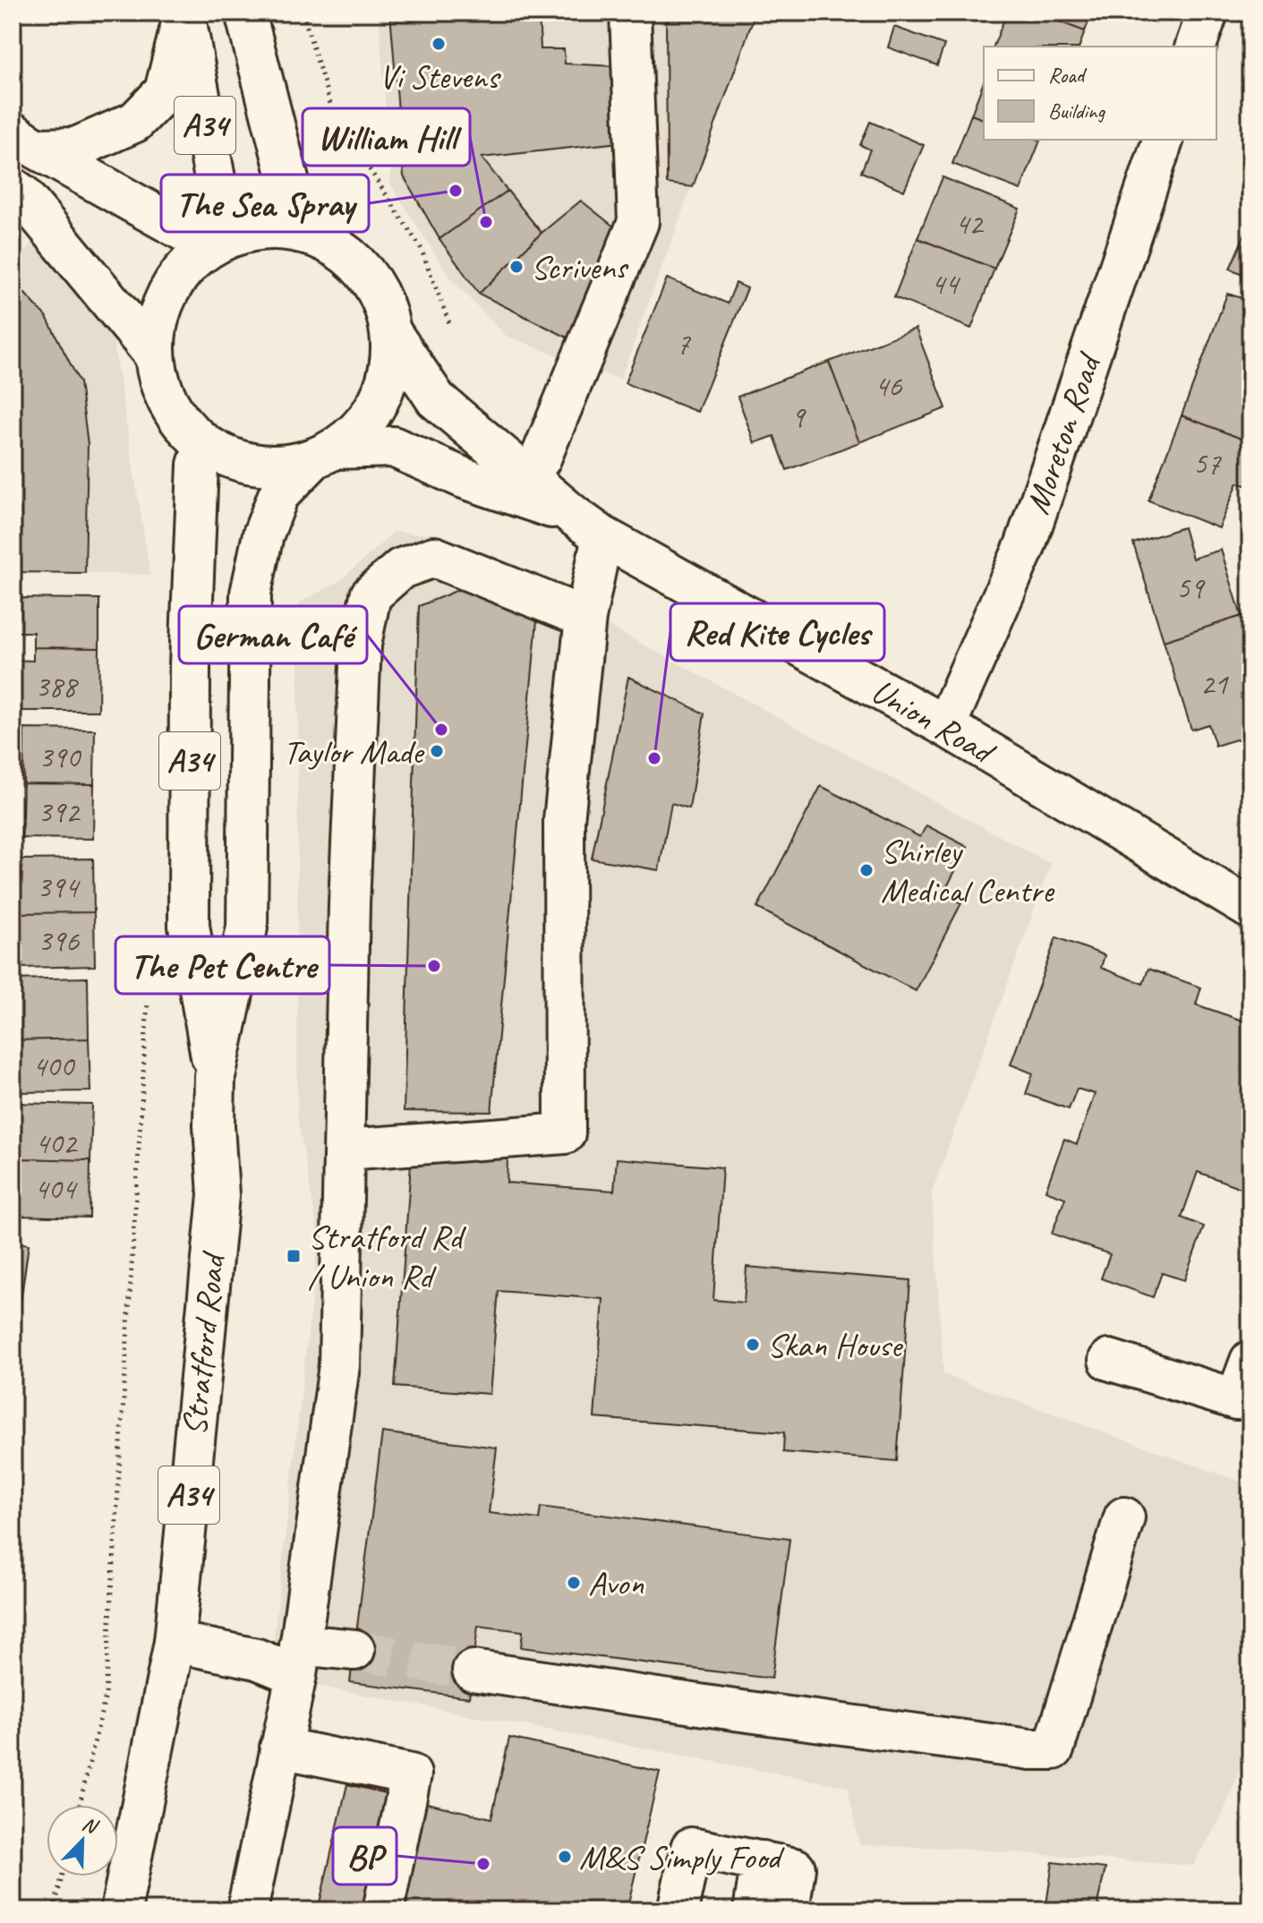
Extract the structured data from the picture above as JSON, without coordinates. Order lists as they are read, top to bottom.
{
  "streets": {
    "main road": [
      "A34",
      "Moreton Road",
      "Union Road",
      "Stratford Road"
    ]
  },
  "crossings": [
    ["A34", "Union Road"],
    ["A34", "Stratford Road"],
    ["Moreton Road", "Union Road"],
    ["Union Road", "Stratford Road"]
  ],
  "places": {
    "other": [
      "Vi Stevens",
      "The Sea Spray",
      "William Hill",
      "Scrivens",
      "German Café",
      "Taylor Made",
      "Red Kite Cycles",
      "Shirley Medical Centre",
      "The Pet Centre",
      "Skan House",
      "Avon",
      "M&S Simply Food",
      "BP"
    ],
    "transit": ["Stratford Rd / Union Rd"]
  },
  "house_numbers": [
    "42",
    "44",
    "7",
    "46",
    "9",
    "57",
    "59",
    "21",
    "388",
    "390",
    "392",
    "394",
    "396",
    "400",
    "402",
    "404"
  ],
  "legend": ["Road", "Building"],
  "north": "top right"
}
